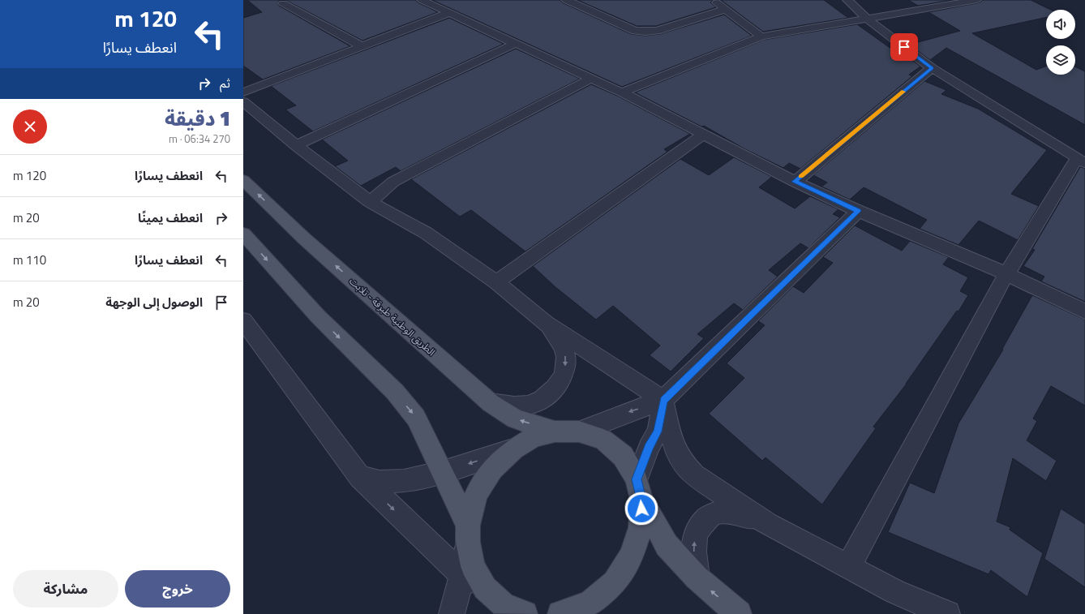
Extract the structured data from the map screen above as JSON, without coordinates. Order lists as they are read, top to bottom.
{
  "streets": {
    "main road": ["الطريق الوطنية طبرقة - تلابت"]
  },
  "page": {
    "turn": ["120 m", "انعطف يسارًا"],
    "then": "ثم",
    "heading": ["1 دقيقة", "270 m · 06:34"],
    "list": [
      {
        "name": "انعطف يسارًا",
        "value": "120 m"
      },
      {
        "name": "انعطف يمينًا",
        "value": "20 m"
      },
      {
        "name": "انعطف يسارًا",
        "value": "110 m"
      },
      {
        "name": "الوصول إلى الوجهة",
        "value": "20 m"
      }
    ],
    "buttons": ["خروج", "مشاركة"]
  }
}
